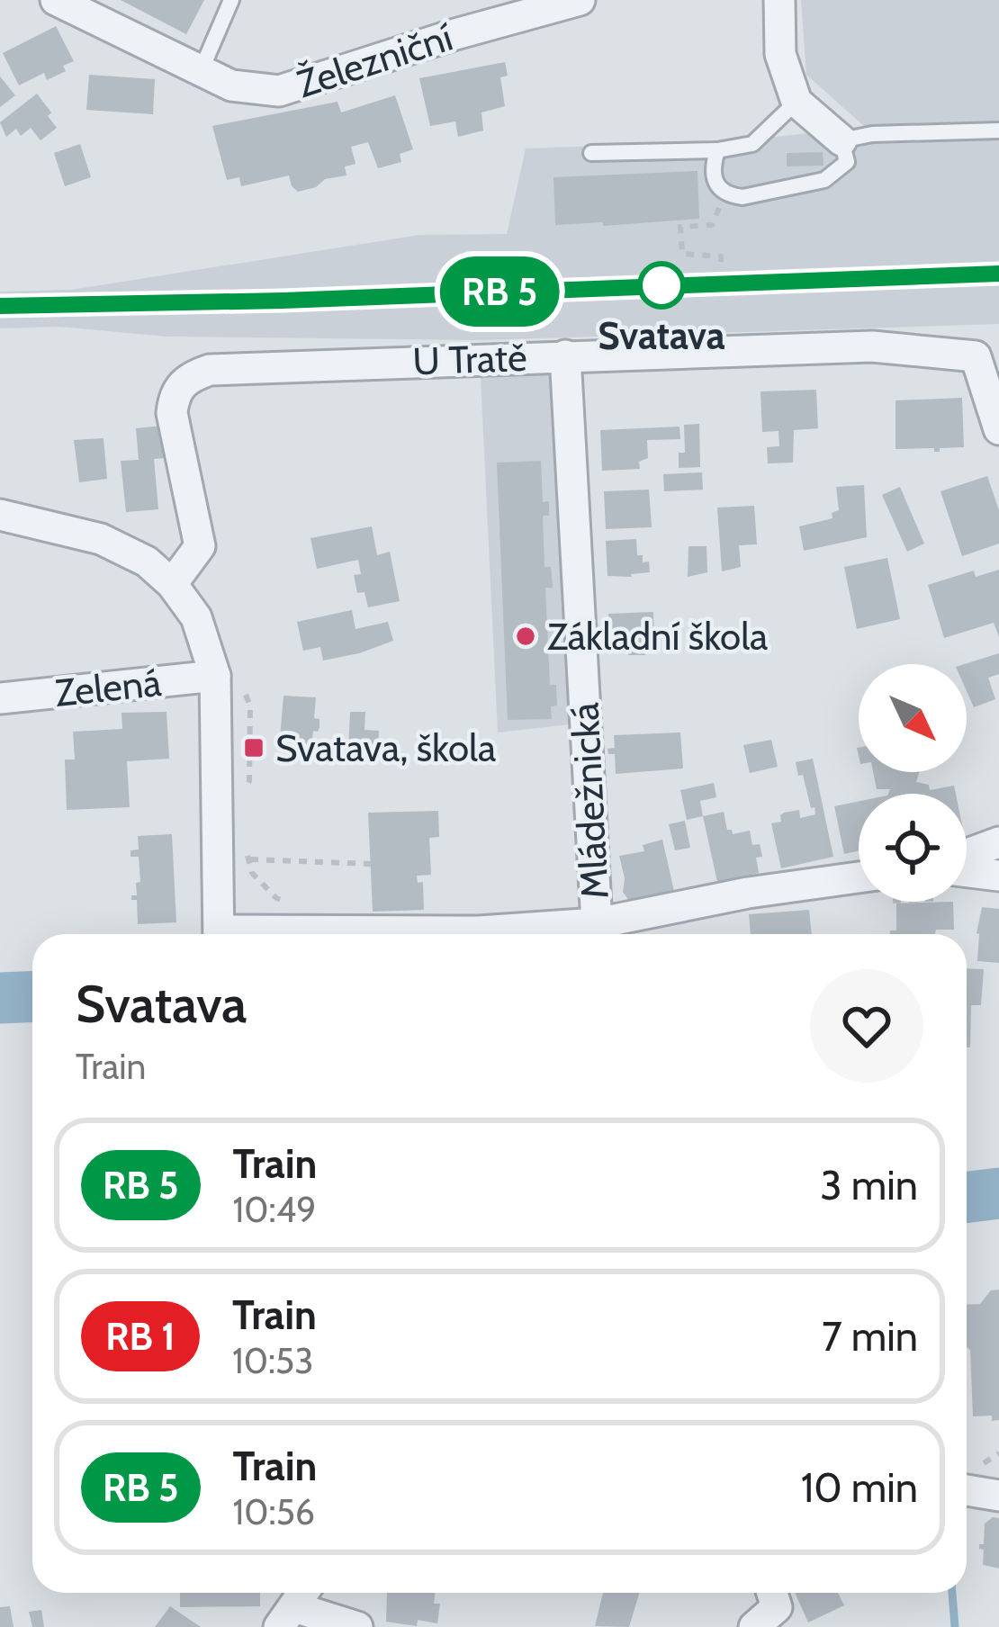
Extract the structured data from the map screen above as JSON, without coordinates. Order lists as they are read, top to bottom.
{
  "streets": {
    "street": [
      "Železniční",
      "U Tratě",
      "Zelená",
      "Mládežnická"
    ]
  },
  "crossings": [
    ["U Tratě", "Mládežnická"]
  ],
  "places": {
    "other": ["Svatava", "Základní škola"],
    "transit": ["Svatava, škola"]
  },
  "north": "bottom right",
  "page": {
    "on_map": "RB 5",
    "heading": ["Svatava", "Train"],
    "list": [
      {
        "mark": "RB 5",
        "name": "Train",
        "note": "10:49",
        "value": "3 min"
      },
      {
        "mark": "RB 1",
        "name": "Train",
        "note": "10:53",
        "value": "7 min"
      },
      {
        "mark": "RB 5",
        "name": "Train",
        "note": "10:56",
        "value": "10 min"
      }
    ]
  }
}
